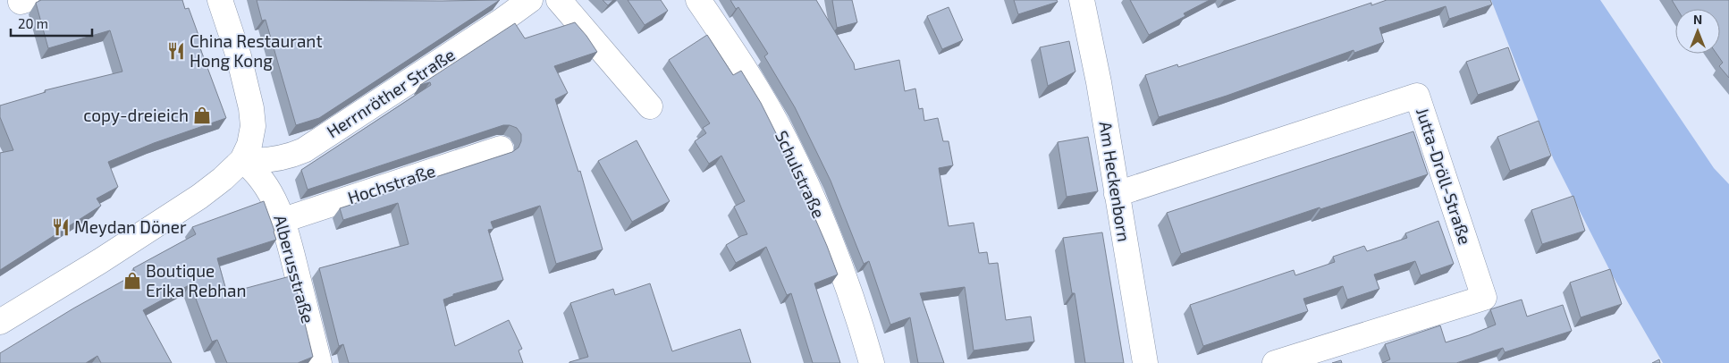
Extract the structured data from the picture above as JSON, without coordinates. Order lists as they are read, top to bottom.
{
  "streets": {
    "street": [
      "Herrnröther Straße",
      "Schulstraße",
      "Jutta-Dröll-Straße",
      "Am Heckenborn",
      "Hochstraße",
      "Alberusstraße"
    ]
  },
  "crossings": [
    ["Herrnröther Straße", "Alberusstraße"],
    ["Jutta-Dröll-Straße", "Am Heckenborn"],
    ["Hochstraße", "Alberusstraße"]
  ],
  "places": {
    "restaurant": ["China Restaurant Hong Kong", "Meydan Döner"],
    "shop": ["copy-dreieich", "Boutique Erika Rebhan"]
  },
  "scale_bar": "20 m",
  "north": "top"
}
